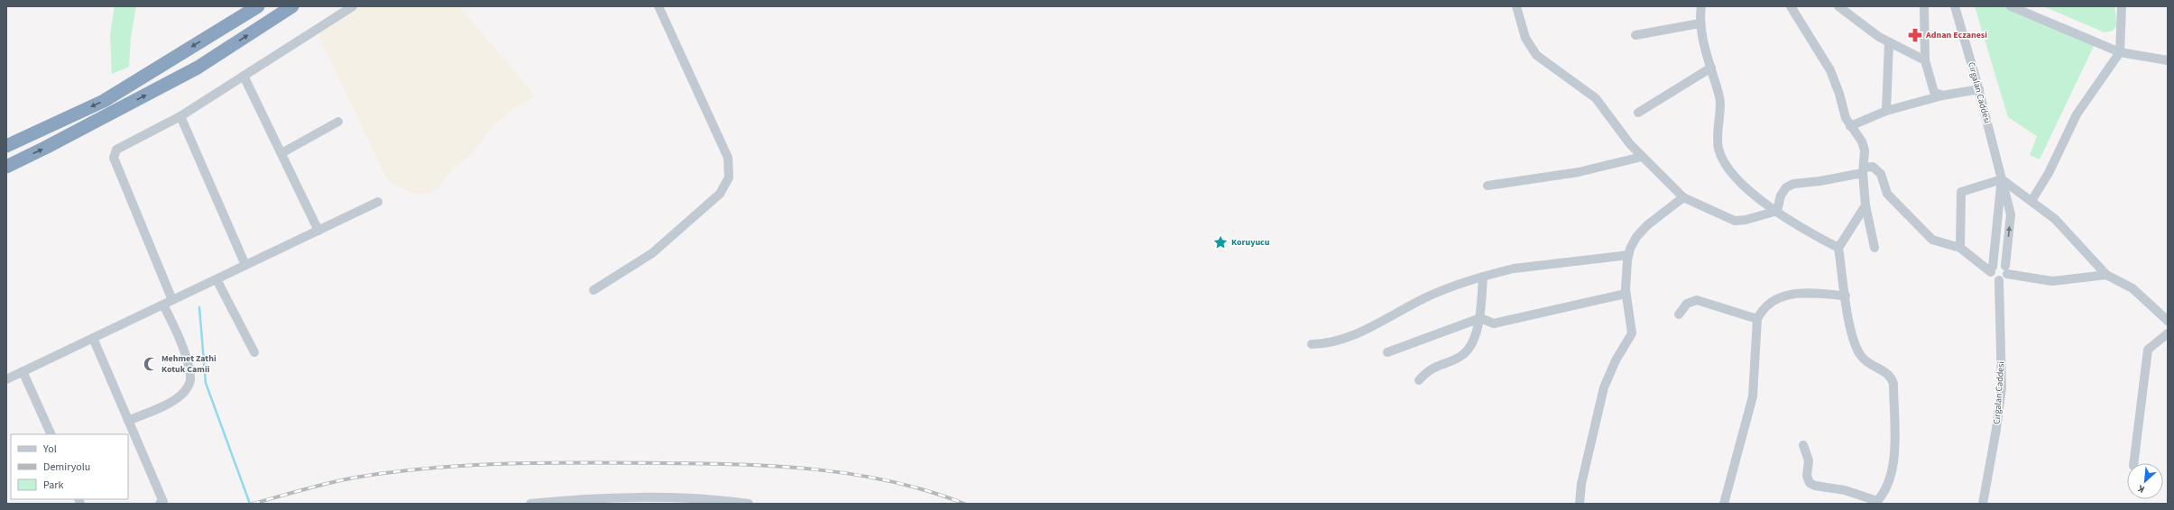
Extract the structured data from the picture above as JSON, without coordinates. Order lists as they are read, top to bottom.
{
  "streets": {
    "street": ["Cırgalan Caddesi"]
  },
  "places": {
    "pharmacy": ["Adnan Eczanesi"],
    "place": ["Koruyucu"],
    "mosque": ["Mehmet Zathi Kotuk Camii"]
  },
  "legend": ["Yol", "Demiryolu", "Park"],
  "north": "bottom left"
}
